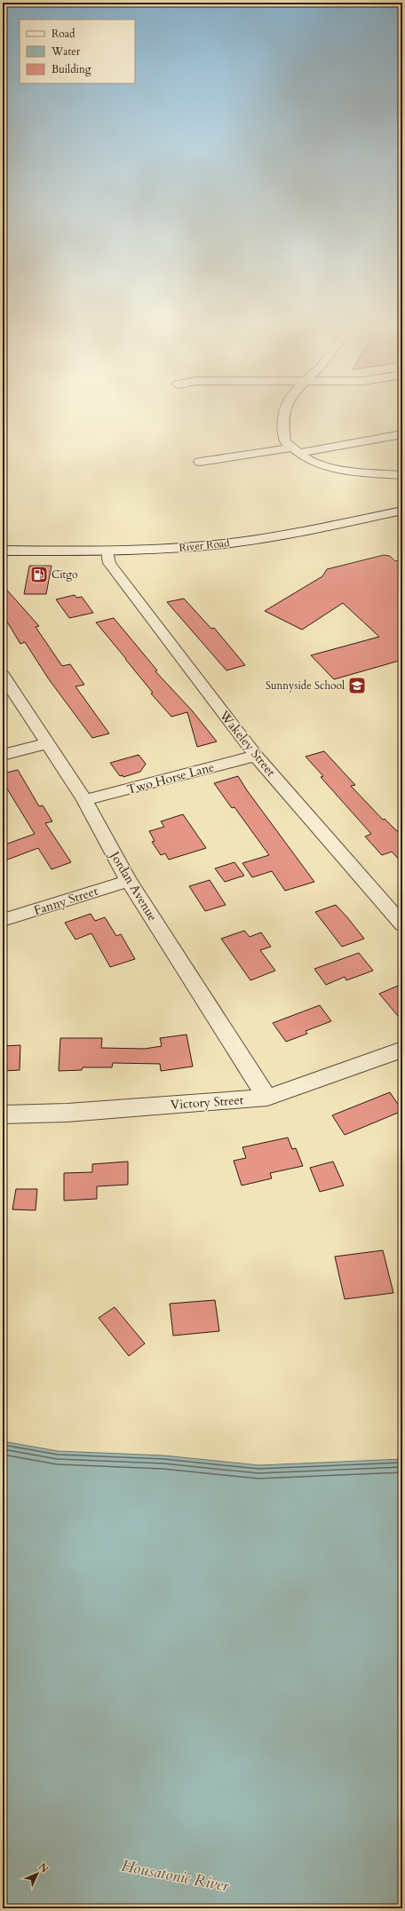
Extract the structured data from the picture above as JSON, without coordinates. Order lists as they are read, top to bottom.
{
  "streets": {
    "main road": ["River Road"],
    "street": [
      "Wakeley Street",
      "Two Horse Lane",
      "Jordan Avenue",
      "Fanny Street",
      "Victory Street"
    ]
  },
  "crossings": [
    ["River Road", "Wakeley Street"],
    ["Wakeley Street", "Two Horse Lane"],
    ["Two Horse Lane", "Jordan Avenue"],
    ["Jordan Avenue", "Fanny Street"],
    ["Jordan Avenue", "Victory Street"]
  ],
  "water": ["Housatonic River"],
  "places": {
    "fuel station": ["Citgo"],
    "school or university": ["Sunnyside School"]
  },
  "legend": ["Road", "Water", "Building"],
  "north": "top right"
}
